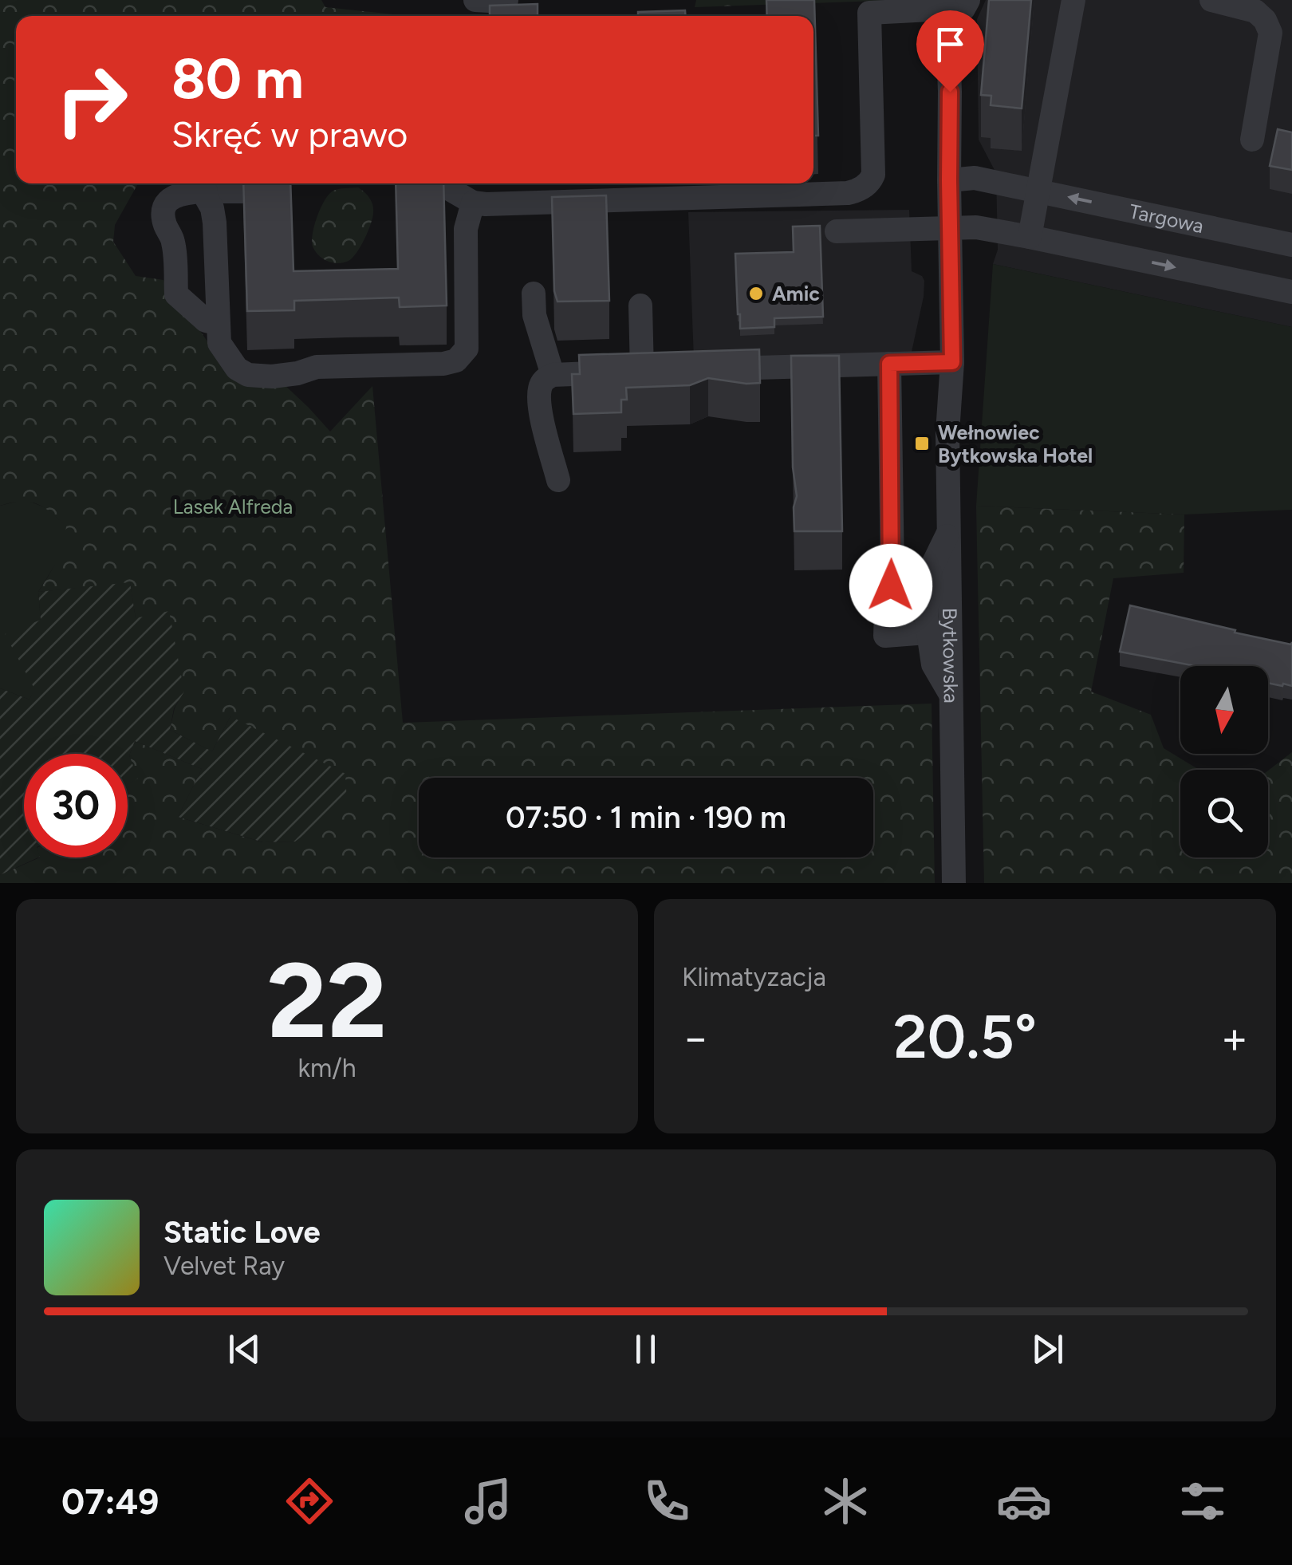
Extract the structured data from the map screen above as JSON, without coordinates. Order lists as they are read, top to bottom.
{
  "streets": {
    "street": ["Targowa", "Bytkowska"]
  },
  "crossings": [
    ["Targowa", "Bytkowska"]
  ],
  "parks": ["Lasek Alfreda"],
  "places": {
    "other": ["Amic"],
    "transit": ["Wełnowiec Bytkowska Hotel"]
  },
  "north": "bottom",
  "page": {
    "turn": ["80 m", "Skręć w prawo"],
    "limit": "30",
    "trip": "07:50 · 1 min · 190 m",
    "tile": [
      ["22", "km/h"],
      "Klimatyzacja"
    ],
    "heat": ["−", "20.5°", "+"],
    "song": ["Static Love", "Velvet Ray"],
    "tabs": "07:49"
  }
}
